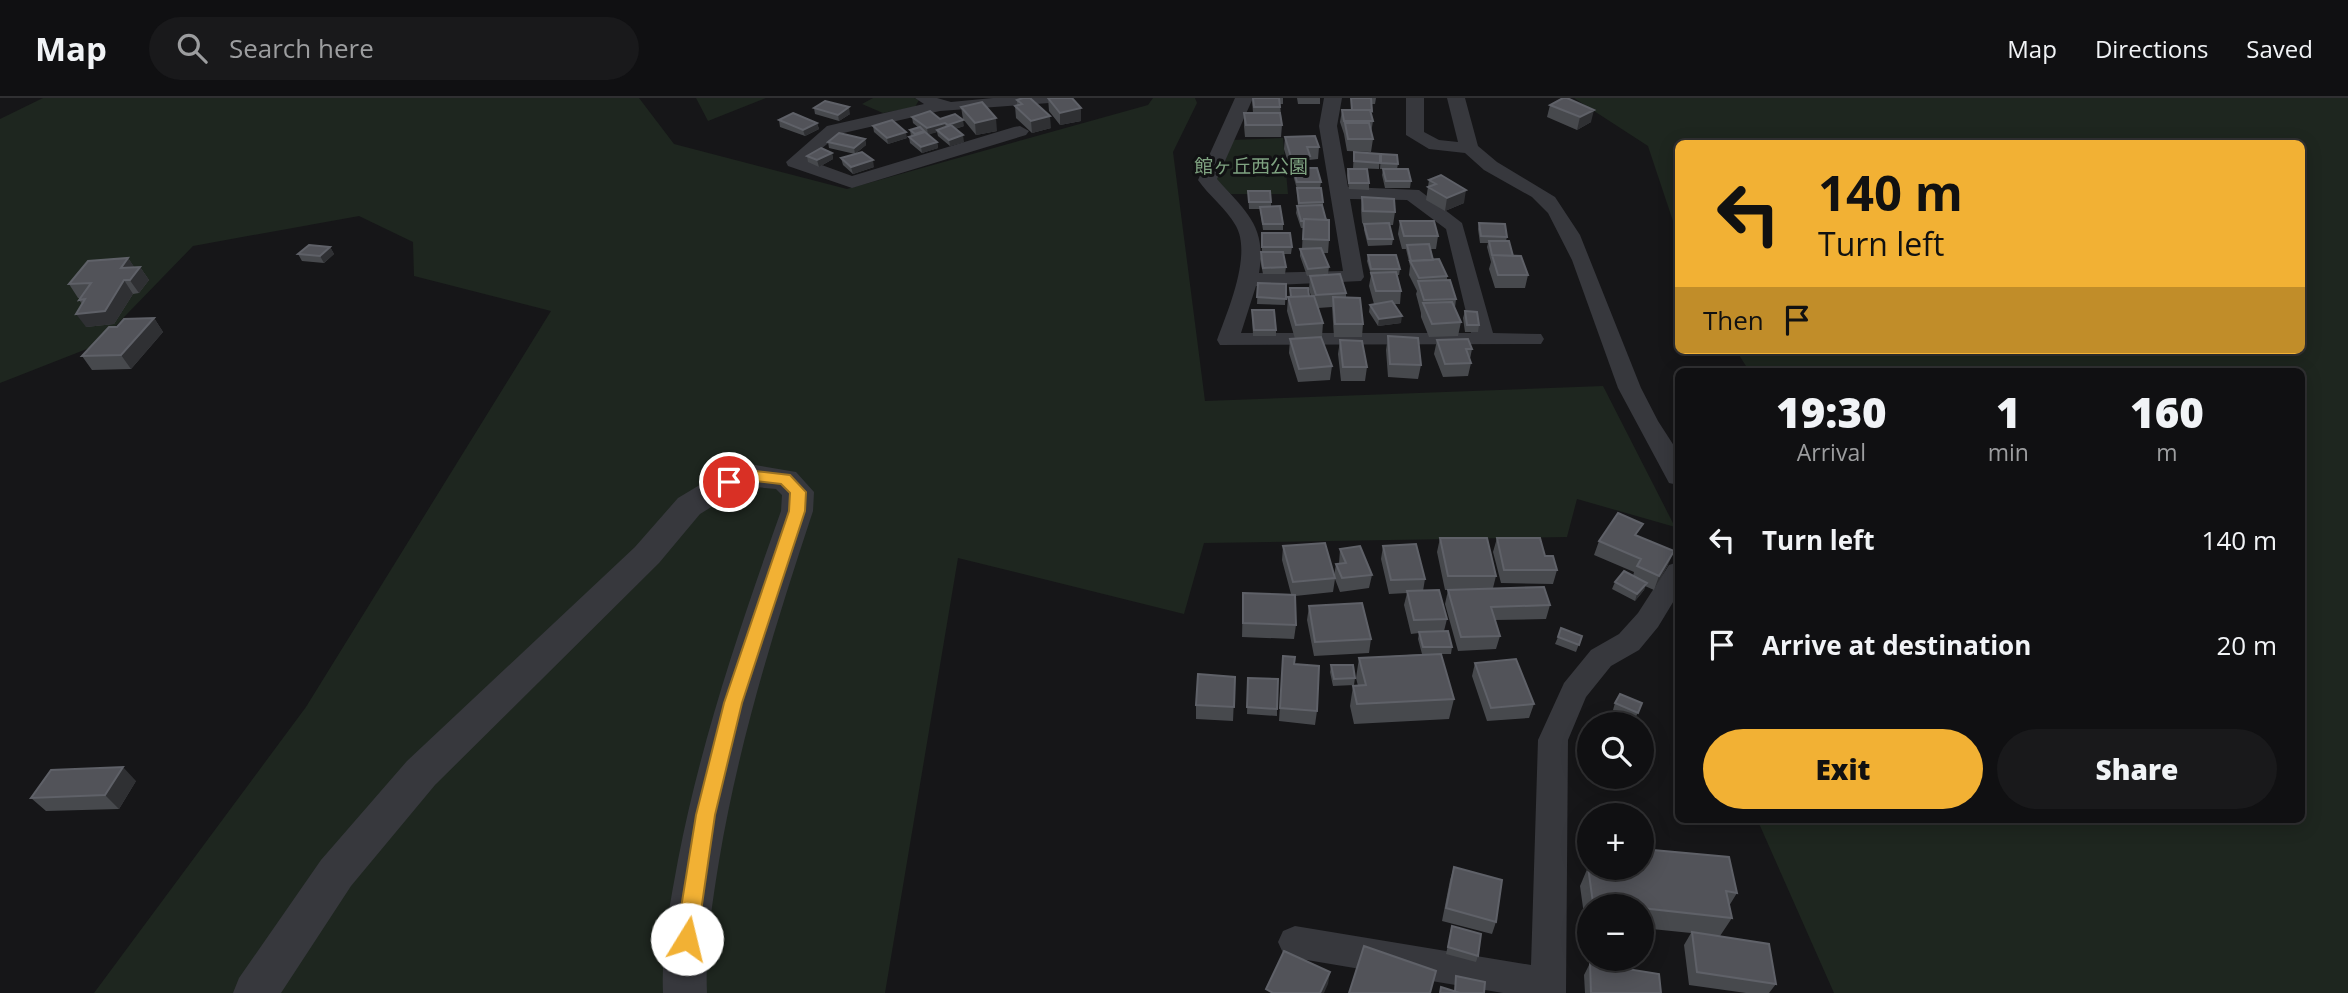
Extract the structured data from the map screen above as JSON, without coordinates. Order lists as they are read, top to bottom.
{
  "parks": ["館ヶ丘西公園"],
  "page": {
    "header": "Map",
    "search": "Search here",
    "nav": ["Map", "Directions", "Saved"],
    "turn": ["140 m", "Turn left"],
    "then": "Then",
    "eta": [
      "19:30",
      "Arrival",
      "1",
      "min",
      "160",
      "m"
    ],
    "list": [
      {
        "name": "Turn left",
        "value": "140 m"
      },
      {
        "name": "Arrive at destination",
        "value": "20 m"
      }
    ],
    "map_buttons": ["+", "−"],
    "buttons": ["Exit", "Share"]
  }
}
